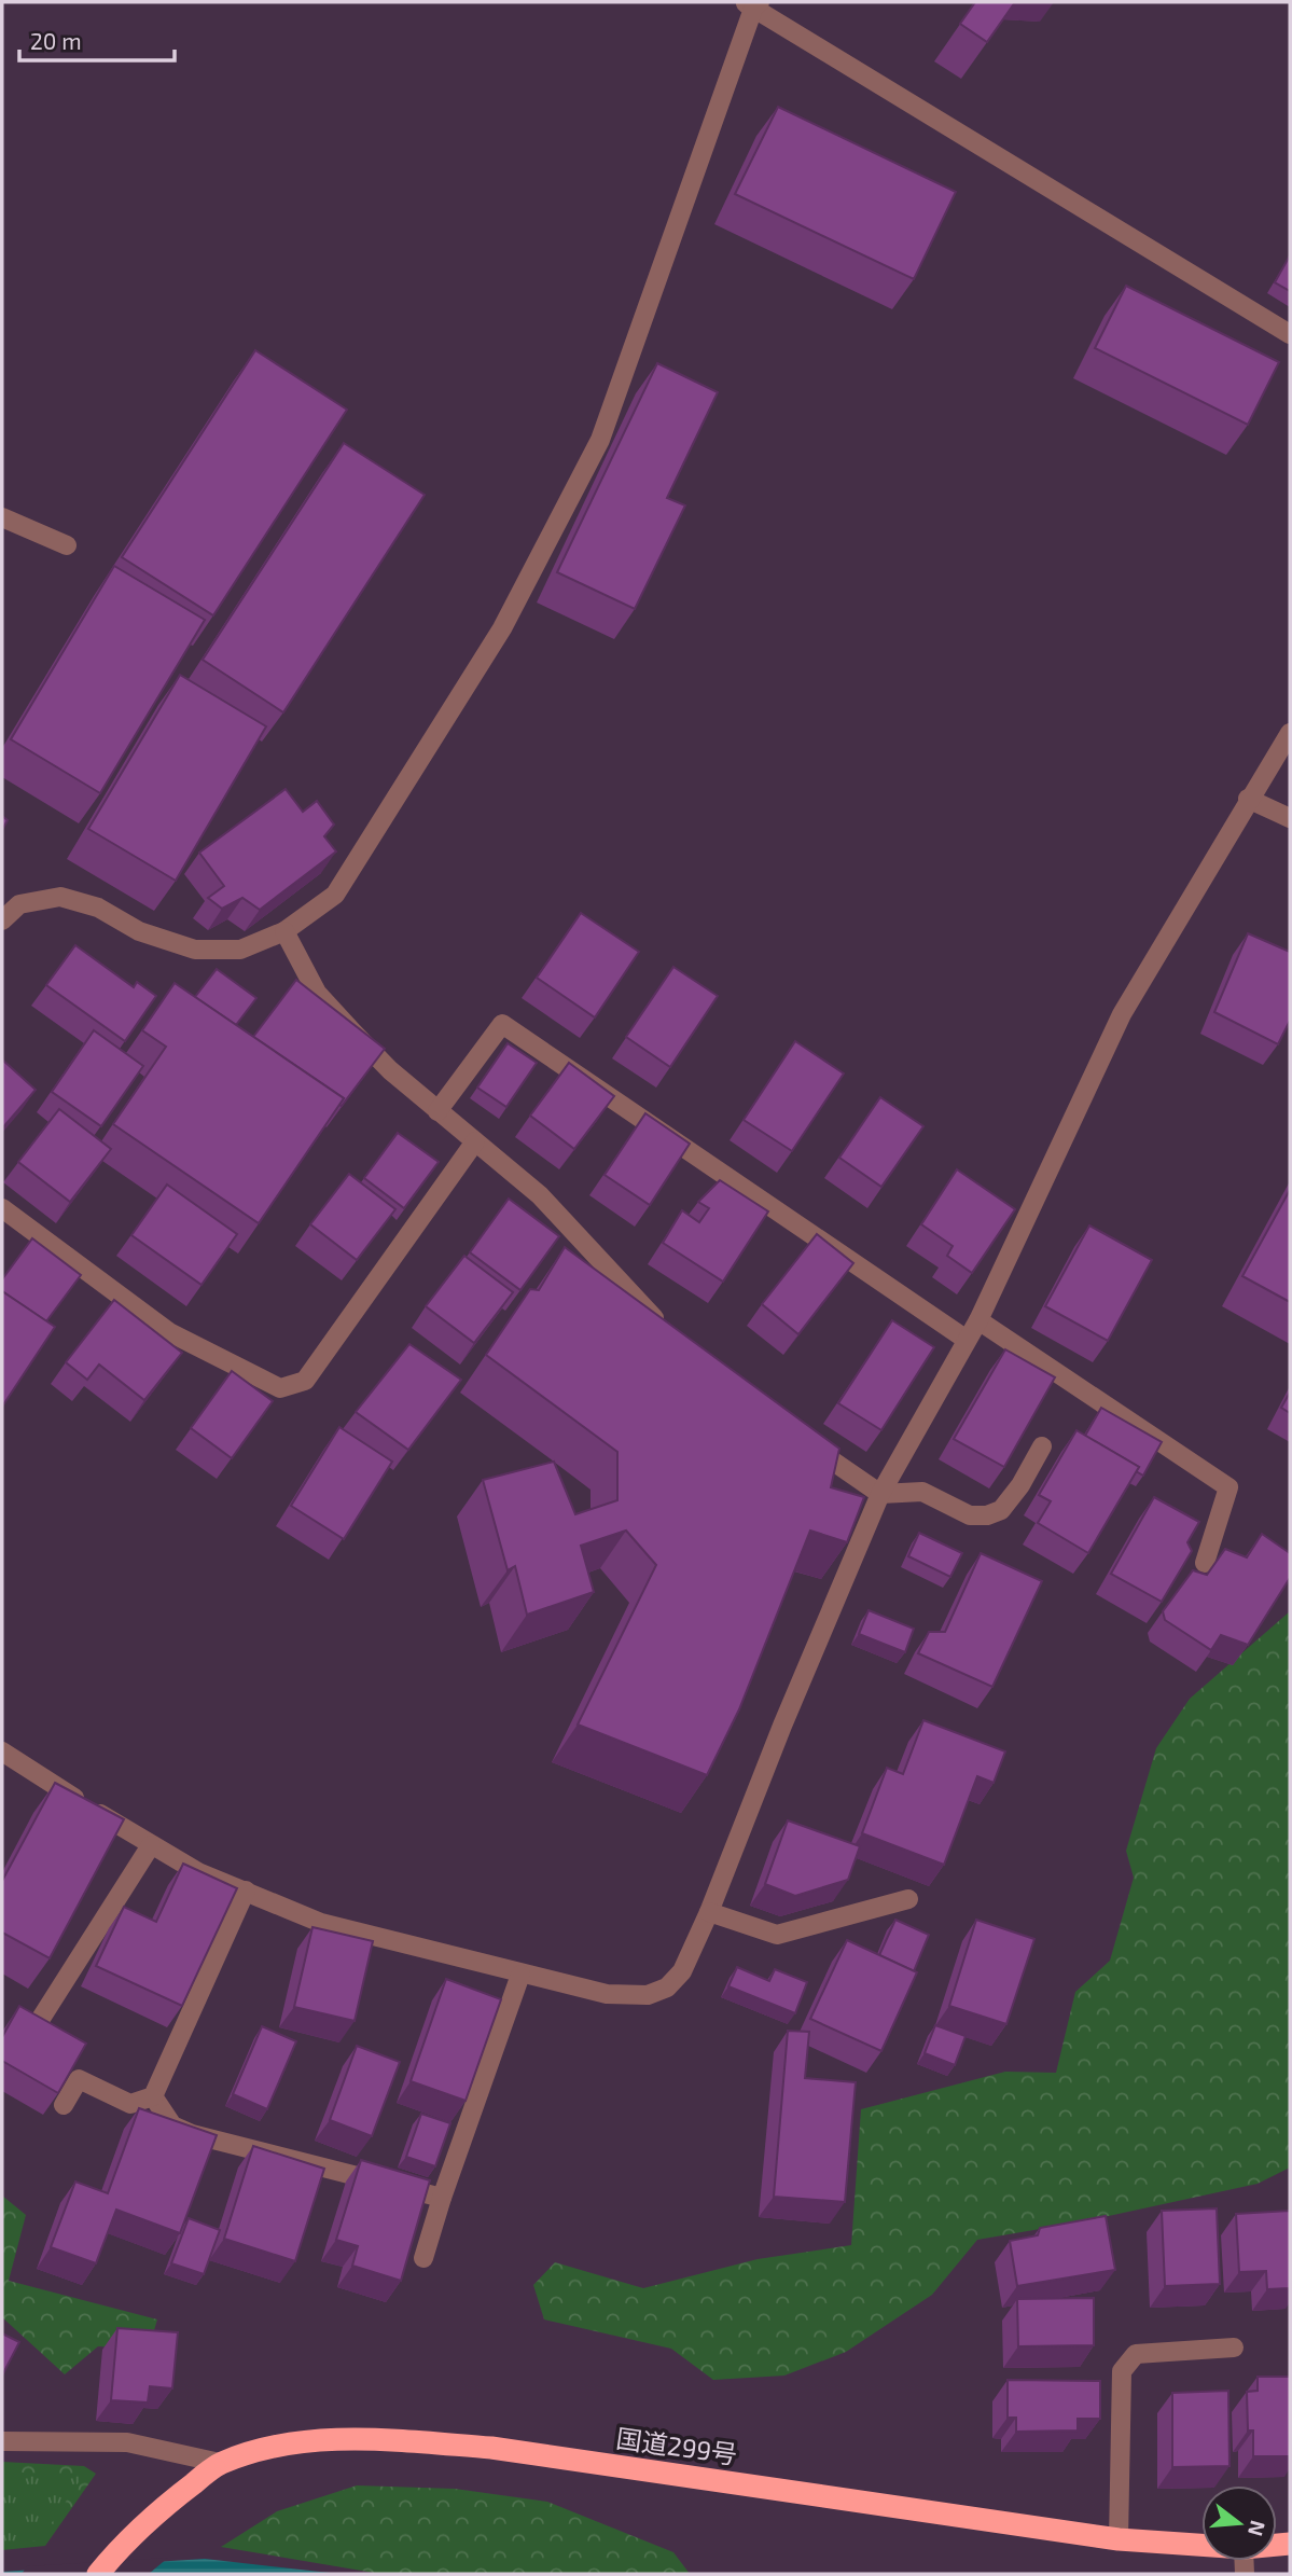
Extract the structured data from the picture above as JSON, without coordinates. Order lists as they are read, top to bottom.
{
  "streets": {
    "highway": ["国道299号"]
  },
  "scale_bar": "20 m",
  "north": "right"
}
